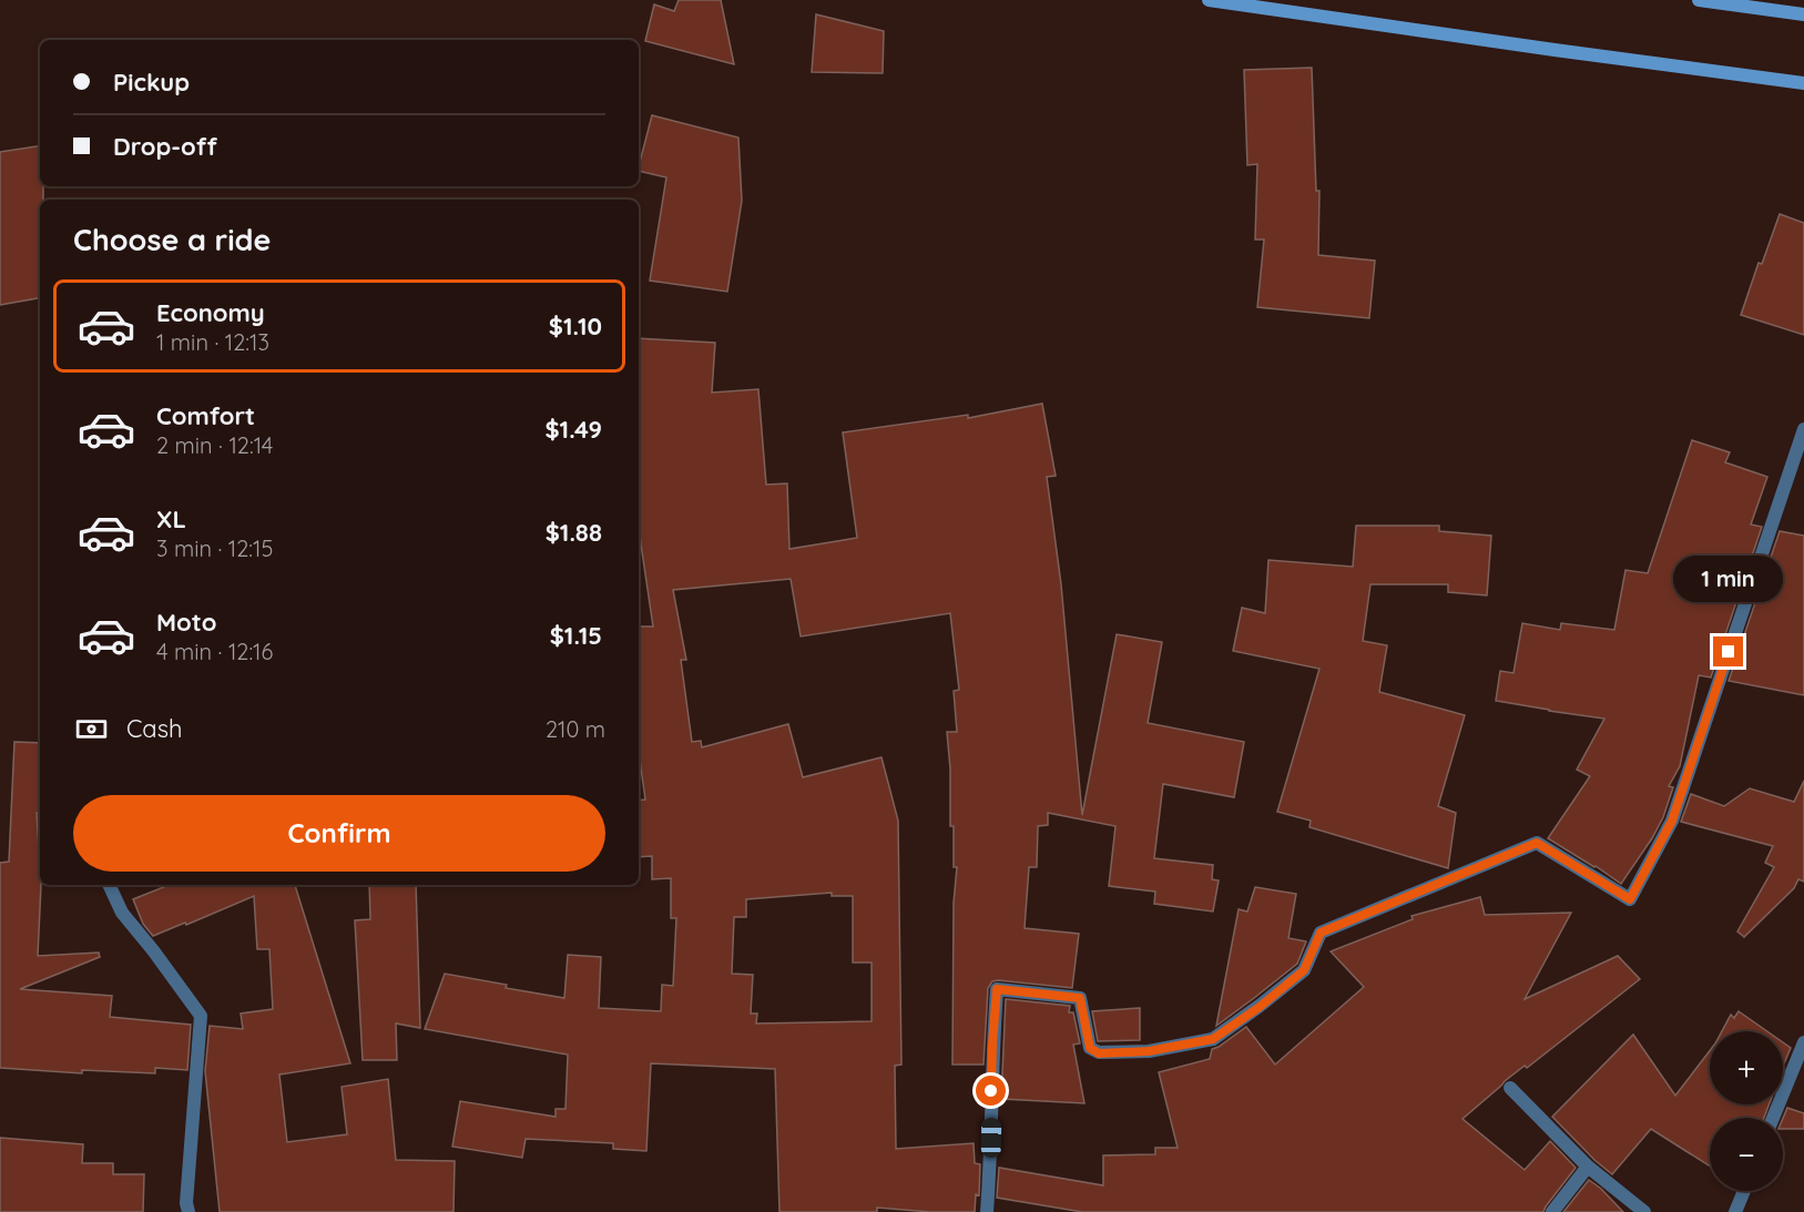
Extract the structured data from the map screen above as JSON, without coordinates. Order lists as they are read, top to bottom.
{
  "page": {
    "banner": ["Pickup", "Drop-off"],
    "heading": "Choose a ride",
    "list": [
      {
        "name": "Economy",
        "note": "1 min · 12:13",
        "value": "$1.10"
      },
      {
        "name": "Comfort",
        "note": "2 min · 12:14",
        "value": "$1.49"
      },
      {
        "name": "XL",
        "note": "3 min · 12:15",
        "value": "$1.88"
      },
      {
        "name": "Moto",
        "note": "4 min · 12:16",
        "value": "$1.15"
      }
    ],
    "bubble": "1 min",
    "pay": ["Cash", "210 m"],
    "buttons": "Confirm",
    "map_buttons": ["+", "−"]
  }
}
